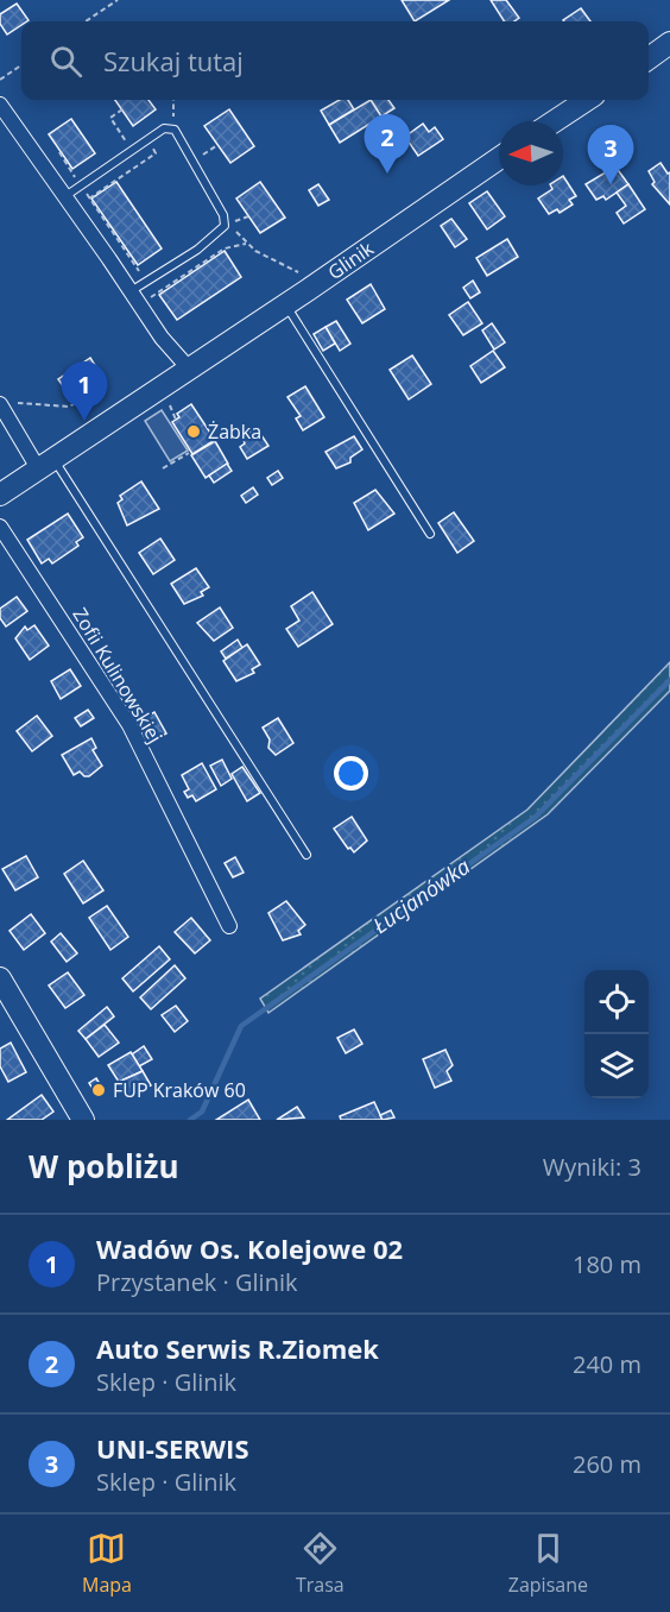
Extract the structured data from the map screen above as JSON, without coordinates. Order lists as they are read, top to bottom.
{
  "streets": {
    "street": ["Glinik", "Zofii Kulinowskiej"]
  },
  "water": ["Łucjanówka"],
  "places": ["Żabka", "FUP Kraków 60"],
  "north": "left",
  "page": {
    "search": "Szukaj tutaj",
    "pins": ["2", "3", "1"],
    "heading": ["W pobliżu", "Wyniki: 3"],
    "list": [
      {
        "mark": "1",
        "name": "Wadów Os. Kolejowe 02",
        "note": "Przystanek · Glinik",
        "value": "180 m"
      },
      {
        "mark": "2",
        "name": "Auto Serwis R.Ziomek",
        "note": "Sklep · Glinik",
        "value": "240 m"
      },
      {
        "mark": "3",
        "name": "UNI-SERWIS",
        "note": "Sklep · Glinik",
        "value": "260 m"
      }
    ],
    "nav": ["Mapa", "Trasa", "Zapisane"]
  }
}
